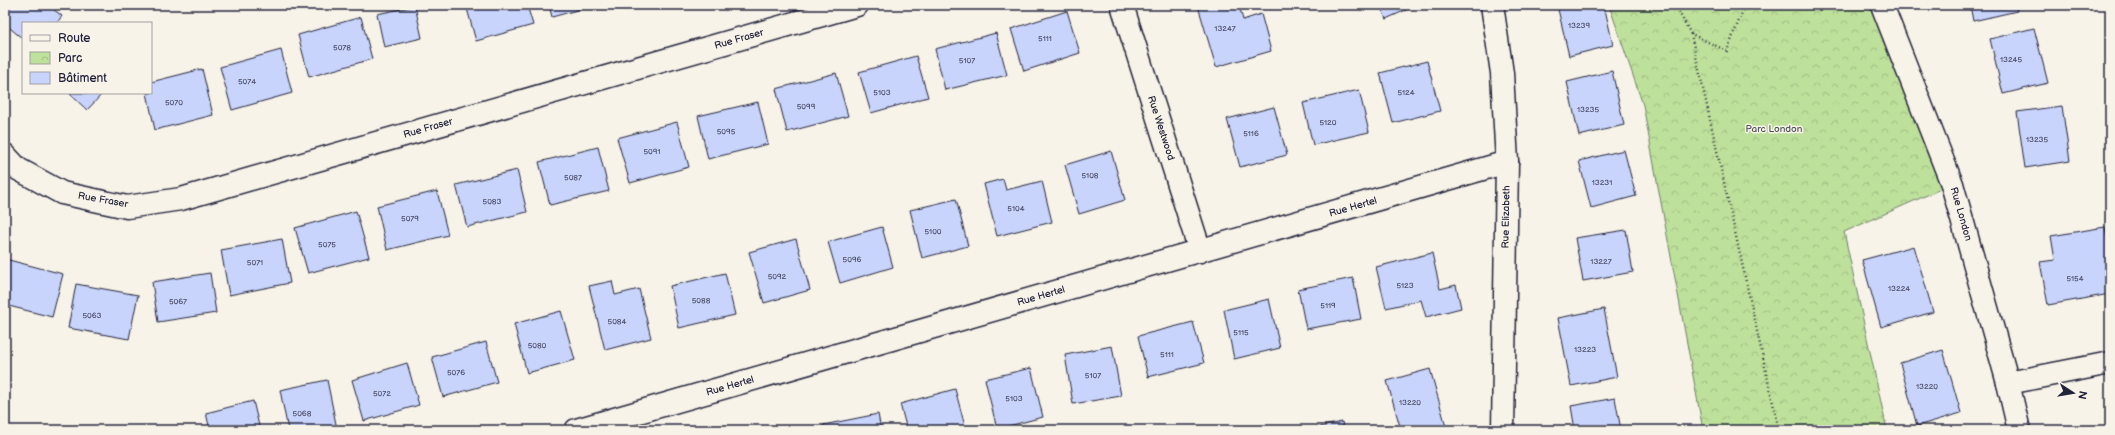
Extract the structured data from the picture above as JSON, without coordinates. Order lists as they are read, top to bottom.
{
  "streets": {
    "street": [
      "Rue Fraser",
      "Rue Westwood",
      "Rue Hertel",
      "Rue London",
      "Rue Elizabeth"
    ]
  },
  "crossings": [
    ["Rue Westwood", "Rue Hertel"],
    ["Rue Hertel", "Rue Elizabeth"]
  ],
  "parks": ["Parc London"],
  "house_numbers": [
    "13239",
    "13247",
    "5111",
    "5078",
    "13245",
    "5107",
    "5074",
    "5103",
    "5124",
    "5070",
    "5099",
    "13235",
    "5120",
    "5095",
    "5116",
    "13235",
    "5091",
    "5108",
    "5087",
    "13231",
    "5083",
    "5104",
    "5079",
    "5100",
    "5075",
    "5096",
    "13227",
    "5071",
    "5092",
    "5154",
    "5123",
    "13224",
    "5088",
    "5067",
    "5119",
    "5063",
    "5084",
    "5115",
    "5080",
    "13223",
    "5111",
    "5076",
    "5107",
    "13220",
    "5072",
    "5103",
    "13220",
    "5068"
  ],
  "legend": ["Route", "Parc", "Bâtiment"],
  "north": "right"
}
